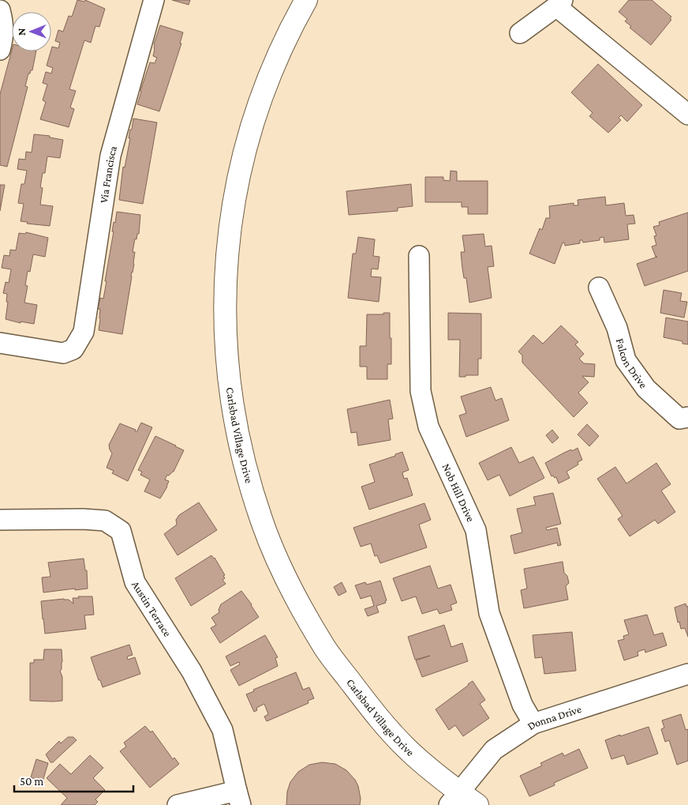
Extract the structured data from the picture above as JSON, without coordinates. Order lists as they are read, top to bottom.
{
  "streets": {
    "main road": ["Carlsbad Village Drive"],
    "street": [
      "Via Francisca",
      "Falcon Drive",
      "Nob Hill Drive",
      "Austin Terrace",
      "Donna Drive"
    ]
  },
  "crossings": [
    ["Carlsbad Village Drive", "Donna Drive"],
    ["Nob Hill Drive", "Donna Drive"]
  ],
  "scale_bar": "50 m",
  "north": "left"
}
